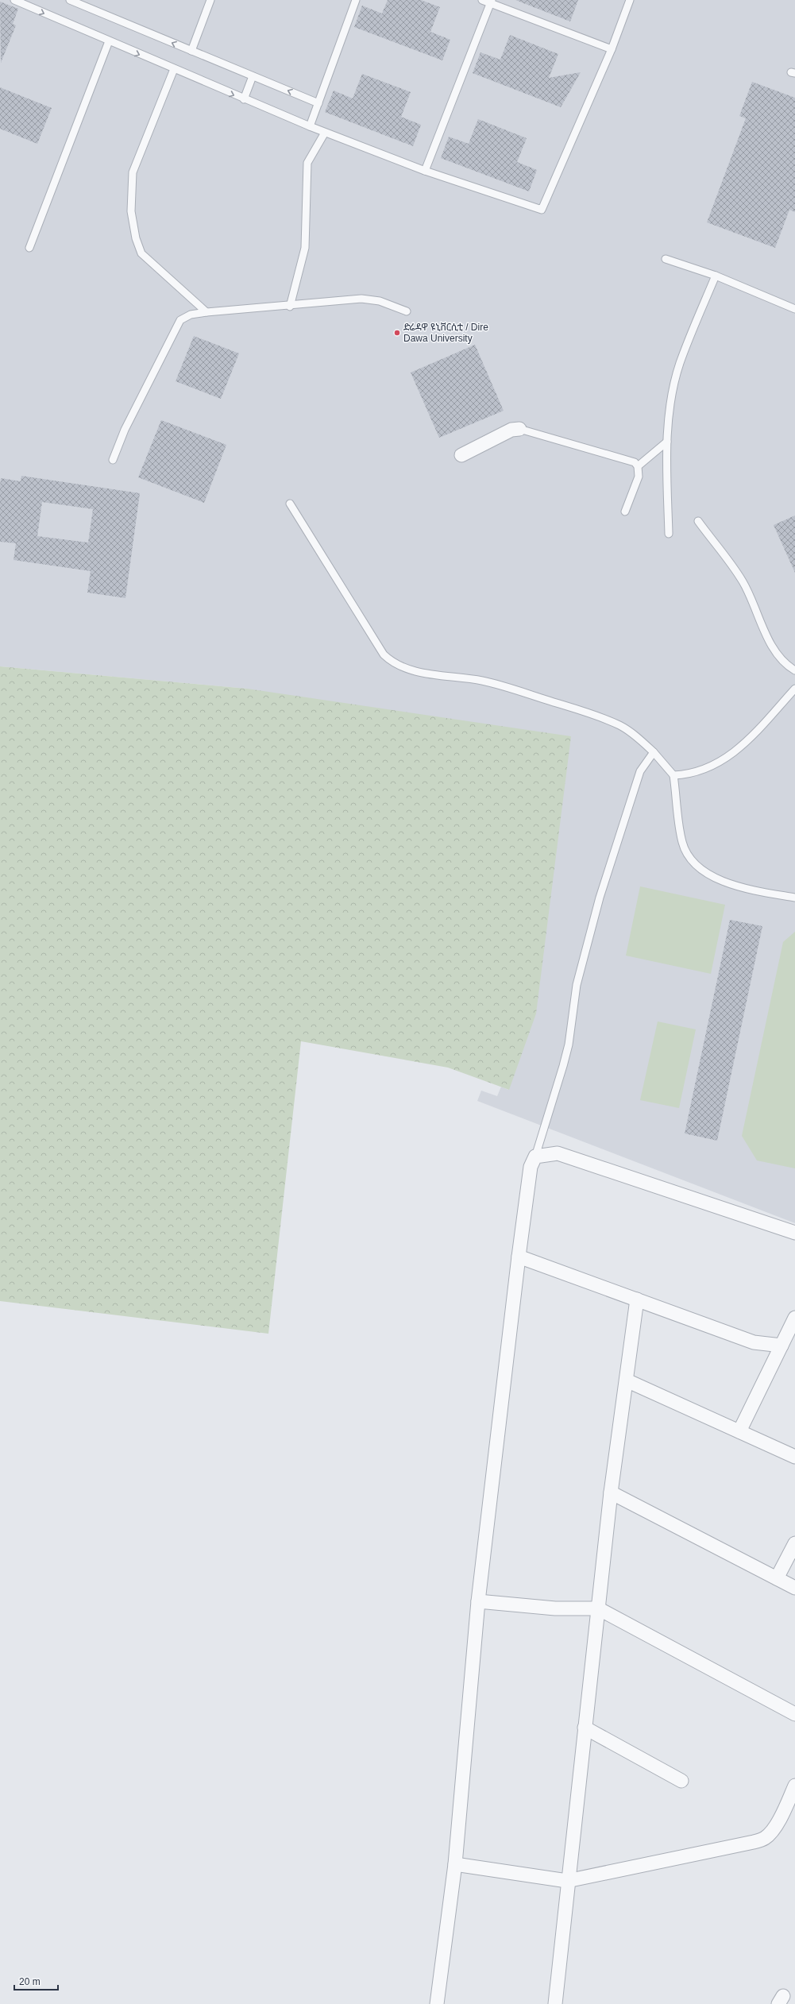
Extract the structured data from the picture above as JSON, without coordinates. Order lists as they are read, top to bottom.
{
  "places": ["ድሬዳዋ ዩኒቨርሲቲ / Dire Dawa University"],
  "scale_bar": "20 m"
}
